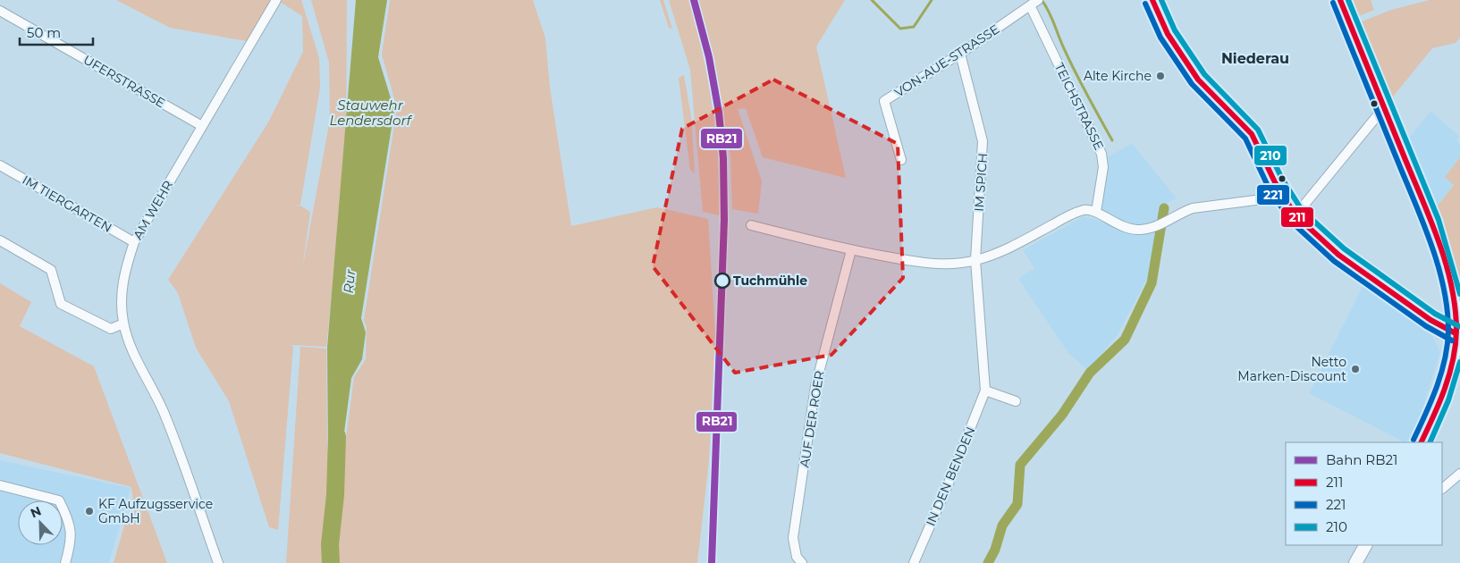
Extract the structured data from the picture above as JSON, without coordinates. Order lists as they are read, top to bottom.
{
  "streets": {
    "street": [
      "VON-AUE-STRASSE",
      "UFERSTRASSE",
      "TEICHSTRASSE",
      "IM SPICH",
      "IM TIERGARTEN",
      "AM WEHR",
      "AUF DER ROER",
      "IN DEN BENDEN"
    ]
  },
  "crossings": [
    ["VON-AUE-STRASSE", "TEICHSTRASSE"],
    ["VON-AUE-STRASSE", "IM SPICH"],
    ["UFERSTRASSE", "AM WEHR"],
    ["IM SPICH", "IN DEN BENDEN"],
    ["IM TIERGARTEN", "AM WEHR"]
  ],
  "districts": ["Niederau"],
  "water": ["Stauwehr Lendersdorf", "Rur"],
  "places": [
    "Alte Kirche",
    "Tuchmühle",
    "Netto Marken-Discount",
    "KF Aufzugsservice GmbH"
  ],
  "lines": [
    "rail line RB21",
    "transit line 211",
    "transit line 210",
    "transit line 221"
  ],
  "legend": [
    "Bahn RB21",
    "211",
    "221",
    "210"
  ],
  "scale_bar": "50 m",
  "north": "top left"
}
